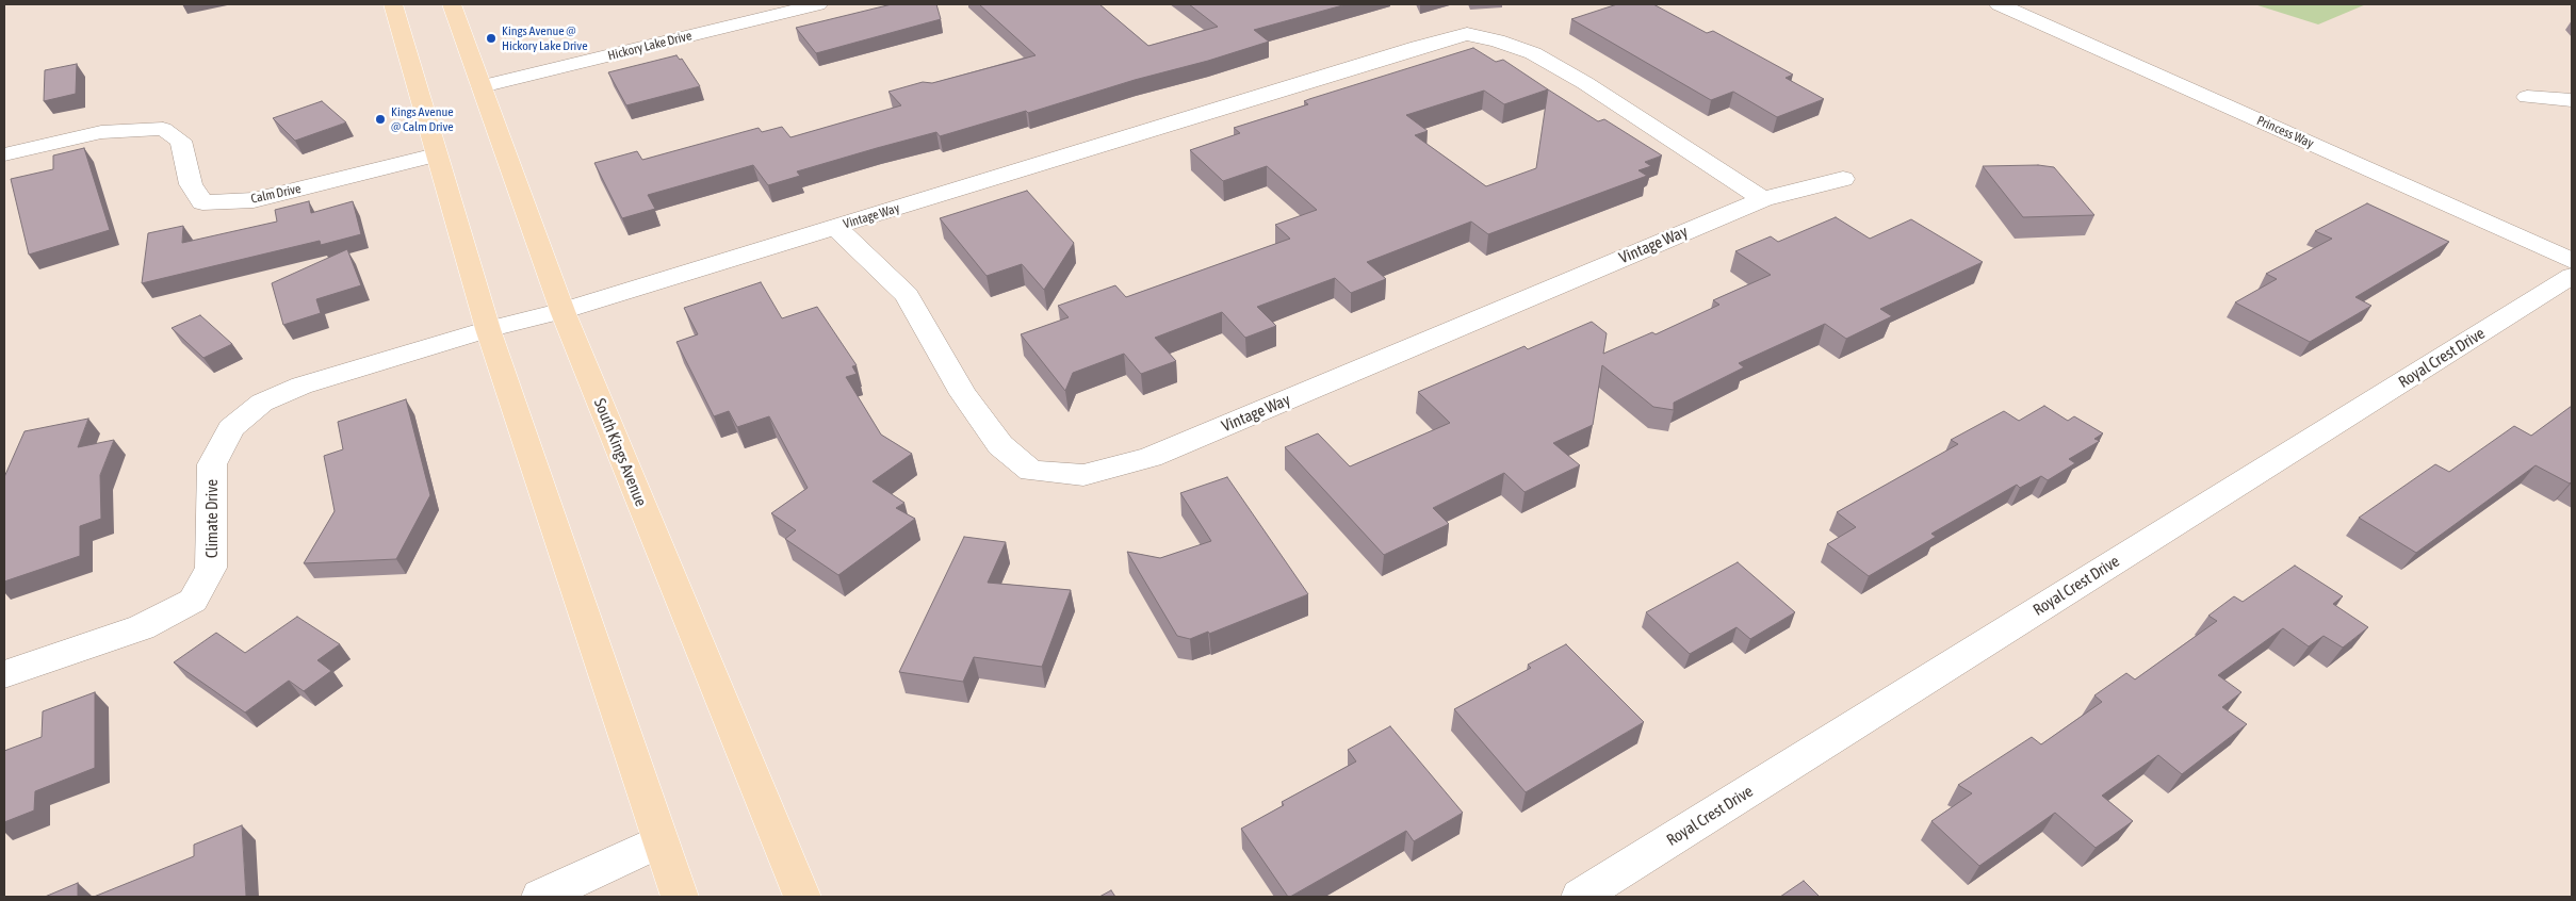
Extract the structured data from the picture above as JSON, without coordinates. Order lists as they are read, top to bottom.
{
  "streets": {
    "main road": ["South Kings Avenue"],
    "street": [
      "Hickory Lake Drive",
      "Princess Way",
      "Calm Drive",
      "Vintage Way",
      "Royal Crest Drive",
      "Climate Drive"
    ]
  },
  "crossings": [
    ["Hickory Lake Drive", "South Kings Avenue"],
    ["Vintage Way", "South Kings Avenue"],
    ["Vintage Way", "Climate Drive"],
    ["South Kings Avenue", "Climate Drive"]
  ],
  "places": ["Kings Avenue @ Hickory Lake Drive", "Kings Avenue @ Calm Drive"]
}
